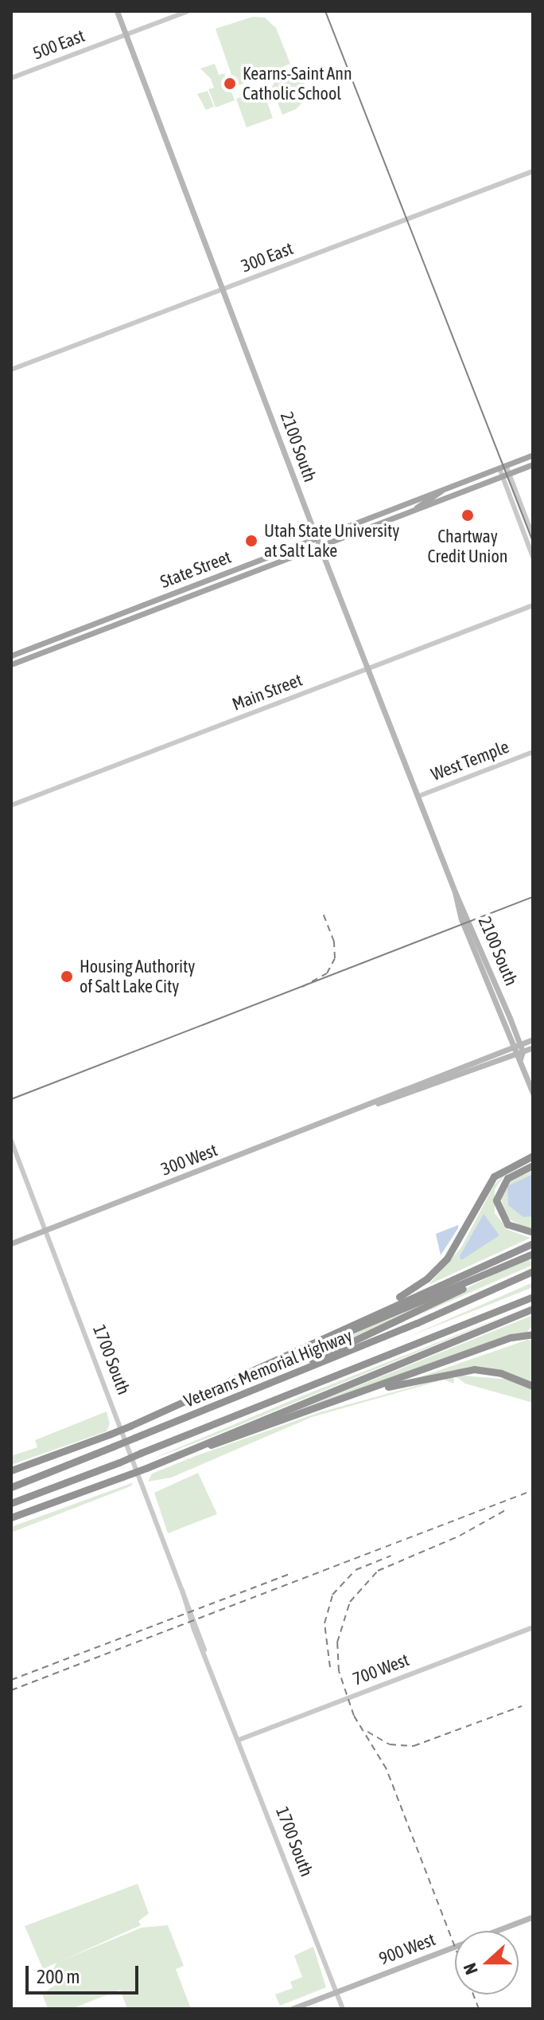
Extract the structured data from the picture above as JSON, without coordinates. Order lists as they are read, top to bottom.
{
  "streets": {
    "highway": ["Veterans Memorial Highway"],
    "main road": [
      "2100 South",
      "State Street",
      "300 West",
      "900 West"
    ],
    "street": [
      "500 East",
      "300 East",
      "Main Street",
      "West Temple",
      "1700 South",
      "700 West"
    ]
  },
  "crossings": [
    ["500 East", "2100 South"],
    ["300 East", "2100 South"],
    ["2100 South", "State Street"],
    ["2100 South", "Main Street"],
    ["2100 South", "West Temple"],
    ["2100 South", "300 West"],
    ["300 West", "1700 South"],
    ["1700 South", "700 West"],
    ["1700 South", "900 West"]
  ],
  "places": [
    "Kearns-Saint Ann Catholic School",
    "Chartway Credit Union",
    "Utah State University at Salt Lake",
    "Housing Authority of Salt Lake City"
  ],
  "scale_bar": "200 m",
  "north": "left"
}
